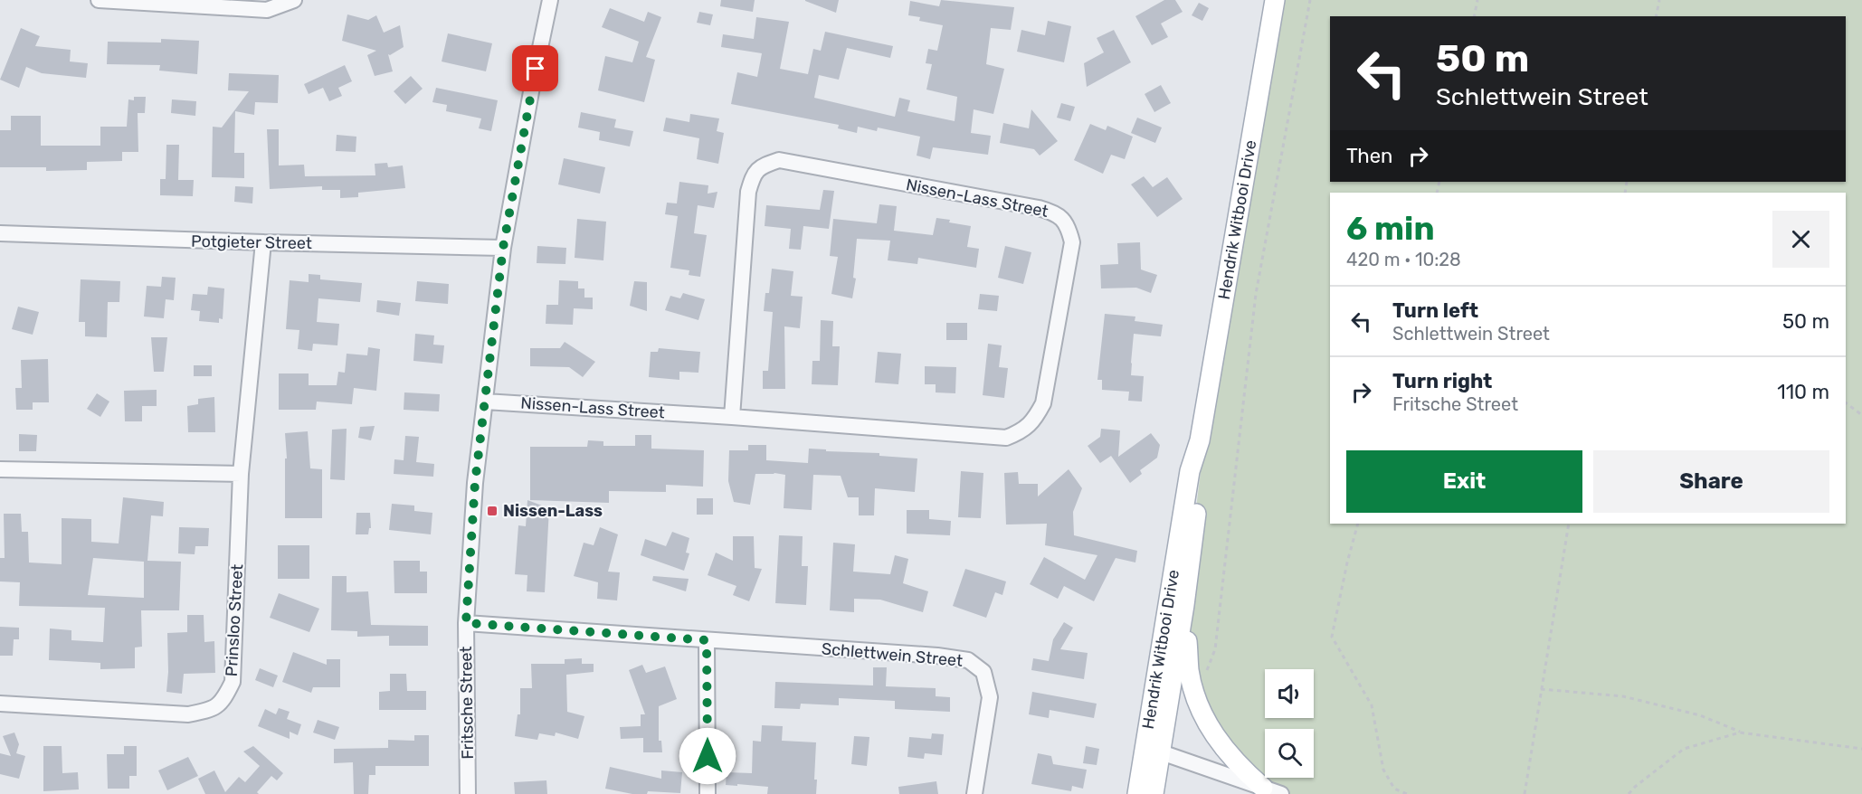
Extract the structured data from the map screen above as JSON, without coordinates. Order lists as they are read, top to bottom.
{
  "streets": {
    "main road": ["Hendrik Witbooi Drive"],
    "street": [
      "Nissen-Lass Street",
      "Potgieter Street",
      "Prinsloo Street",
      "Schlettwein Street",
      "Fritsche Street"
    ]
  },
  "crossings": [
    ["Nissen-Lass Street", "Fritsche Street"],
    ["Potgieter Street", "Prinsloo Street"],
    ["Potgieter Street", "Fritsche Street"],
    ["Schlettwein Street", "Fritsche Street"]
  ],
  "places": {
    "transit": ["Nissen-Lass"]
  },
  "page": {
    "turn": ["50 m", "Schlettwein Street"],
    "then": "Then",
    "heading": ["6 min", "420 m · 10:28"],
    "list": [
      {
        "name": "Turn left",
        "note": "Schlettwein Street",
        "value": "50 m"
      },
      {
        "name": "Turn right",
        "note": "Fritsche Street",
        "value": "110 m"
      }
    ],
    "buttons": ["Exit", "Share"]
  }
}
